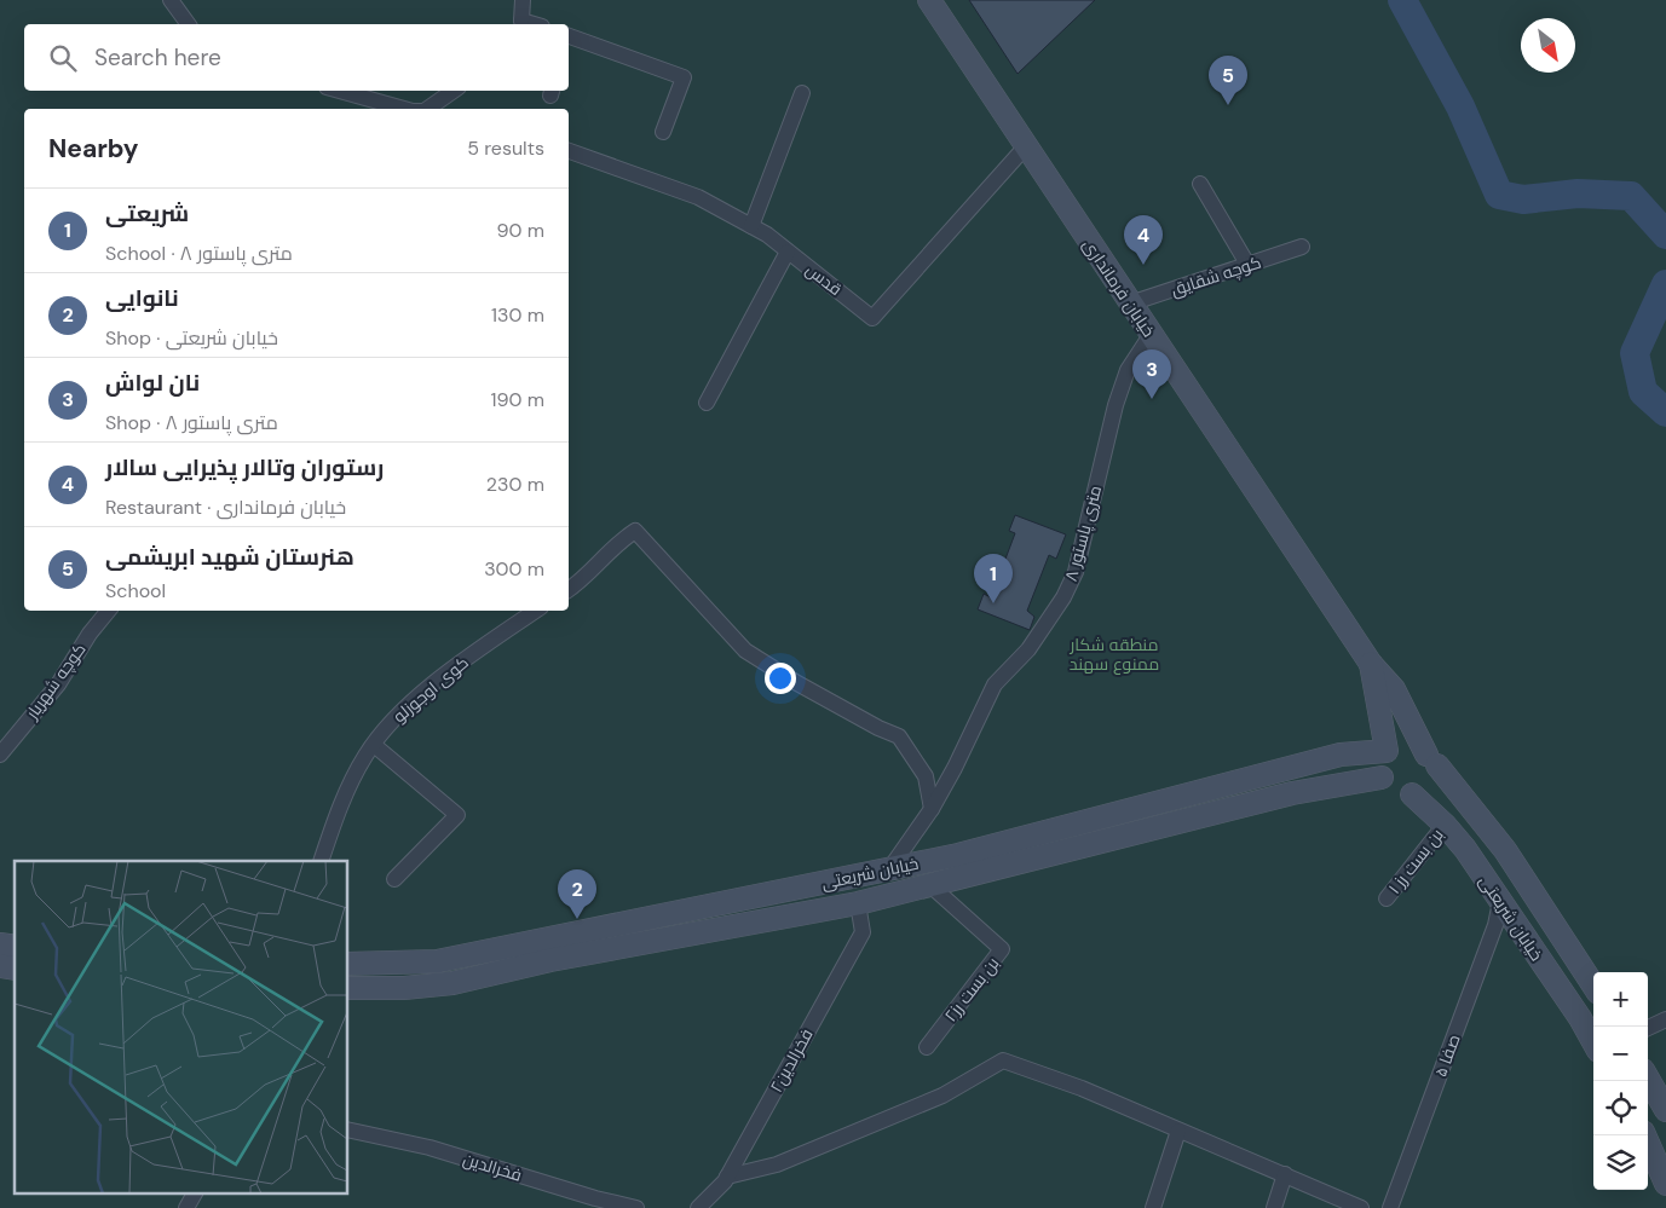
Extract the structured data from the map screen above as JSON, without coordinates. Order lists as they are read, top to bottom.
{
  "streets": {
    "main road": ["خیابان فرمانداری", "خیابان شریعتی"],
    "street": [
      "کوچه شقایق",
      "قدس",
      "۸ متری پاستور",
      "کوچه شهریار",
      "کوی اوجوزلو",
      "بن بست رز ۱",
      "بن بست رز۲",
      "صفا ۵",
      "فخرالدین۲",
      "فخرالدین"
    ]
  },
  "crossings": [
    ["کوچه شقایق", "خیابان فرمانداری"],
    ["قدس", "خیابان فرمانداری"],
    ["خیابان فرمانداری", "۸ متری پاستور"],
    ["خیابان فرمانداری", "خیابان شریعتی"],
    ["۸ متری پاستور", "خیابان شریعتی"],
    ["بن بست رز ۱", "خیابان شریعتی"],
    ["خیابان شریعتی", "بن بست رز۲"],
    ["خیابان شریعتی", "صفا ۵"],
    ["خیابان شریعتی", "فخرالدین۲"]
  ],
  "parks": ["منطقه شکار ممنوع سهند"],
  "north": "bottom right",
  "page": {
    "search": "Search here",
    "pins": [
      "5",
      "4",
      "3",
      "1",
      "2"
    ],
    "heading": ["Nearby", "5 results"],
    "list": [
      {
        "mark": "1",
        "name": "شریعتی",
        "note": "School · ۸ متری پاستور",
        "value": "90 m"
      },
      {
        "mark": "2",
        "name": "نانوایی",
        "note": "Shop · خیابان شریعتی",
        "value": "130 m"
      },
      {
        "mark": "3",
        "name": "نان لواش",
        "note": "Shop · ۸ متری پاستور",
        "value": "190 m"
      },
      {
        "mark": "4",
        "name": "رستوران وتالار پذیرایی سالار",
        "note": "Restaurant · خیابان فرمانداری",
        "value": "230 m"
      },
      {
        "mark": "5",
        "name": "هنرستان شهید ابریشمی",
        "note": "School",
        "value": "300 m"
      }
    ],
    "map_buttons": ["+", "−"]
  }
}
